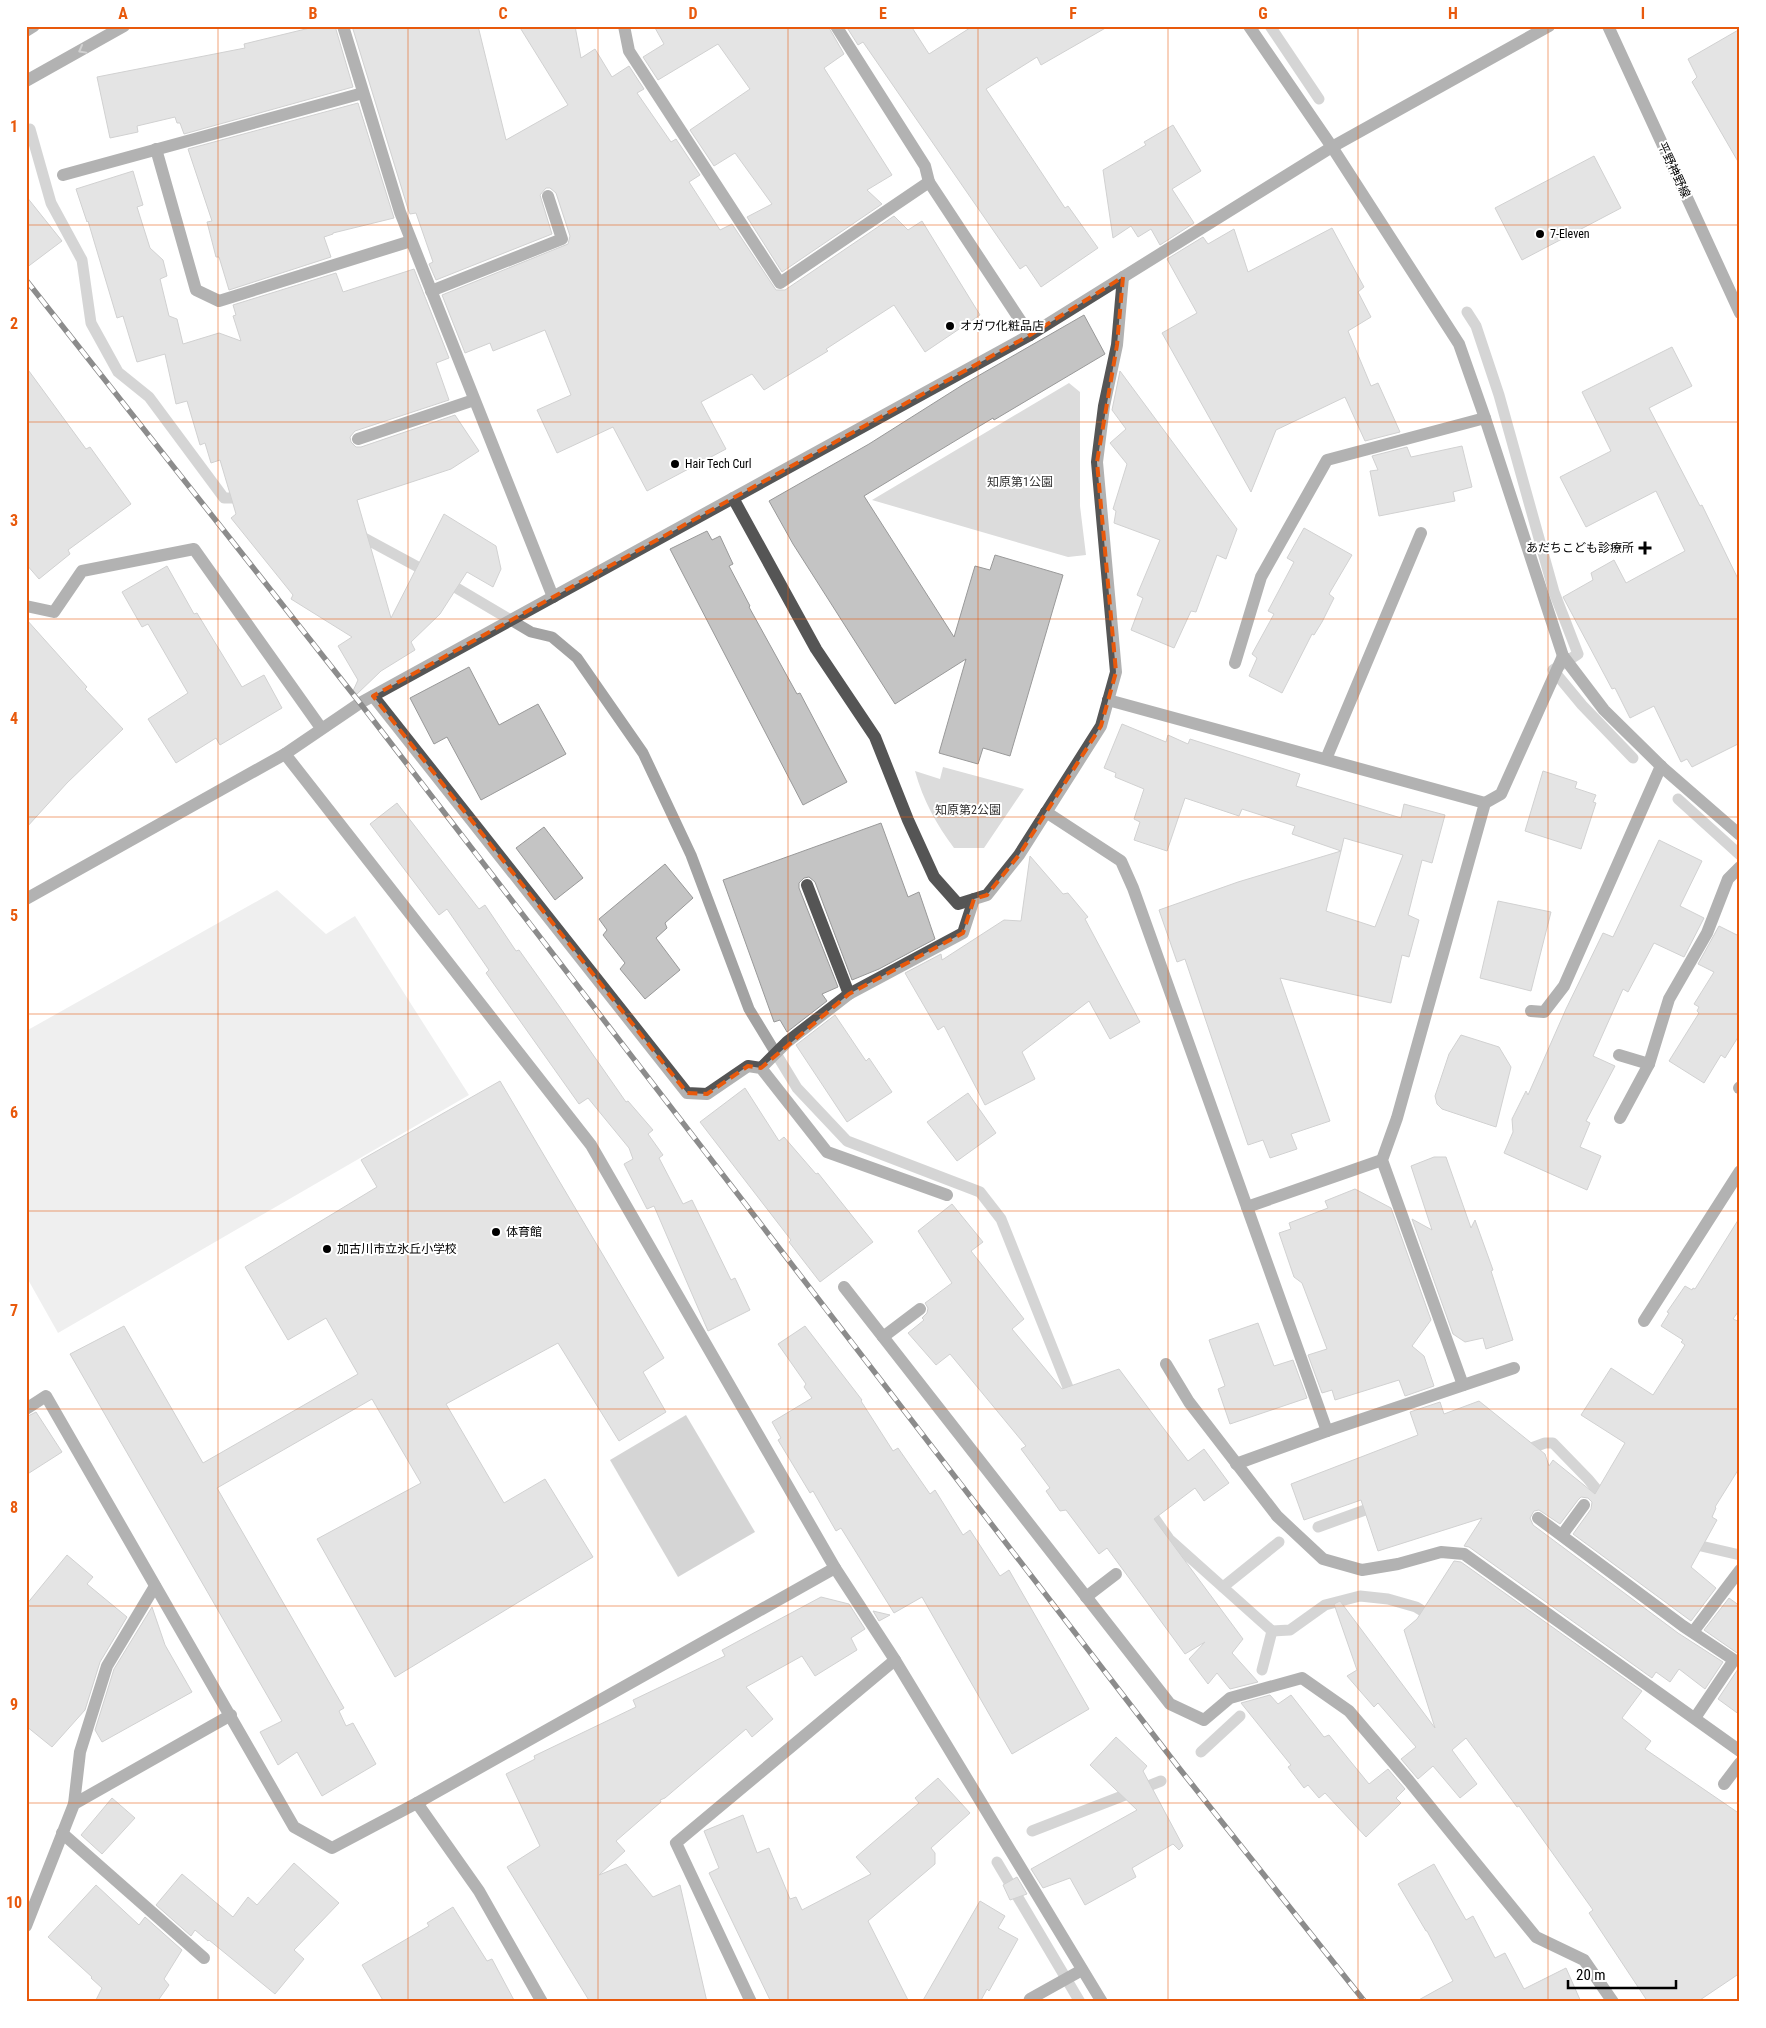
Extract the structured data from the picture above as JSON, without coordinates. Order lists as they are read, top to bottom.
{
  "streets": {
    "street": ["平野神野線"]
  },
  "parks": ["知原第1公園", "知原第2公園"],
  "places": {
    "other": [
      "7-Eleven",
      "オガワ化粧品店",
      "Hair Tech Curl",
      "体育館",
      "加古川市立氷丘小学校"
    ],
    "health": ["あだちこども診療所"]
  },
  "scale_bar": "20 m",
  "grid": {
    "columns": [
      "A",
      "B",
      "C",
      "D",
      "E",
      "F",
      "G",
      "H",
      "I"
    ],
    "rows": [
      "1",
      "2",
      "3",
      "4",
      "5",
      "6",
      "7",
      "8",
      "9",
      "10"
    ]
  }
}
